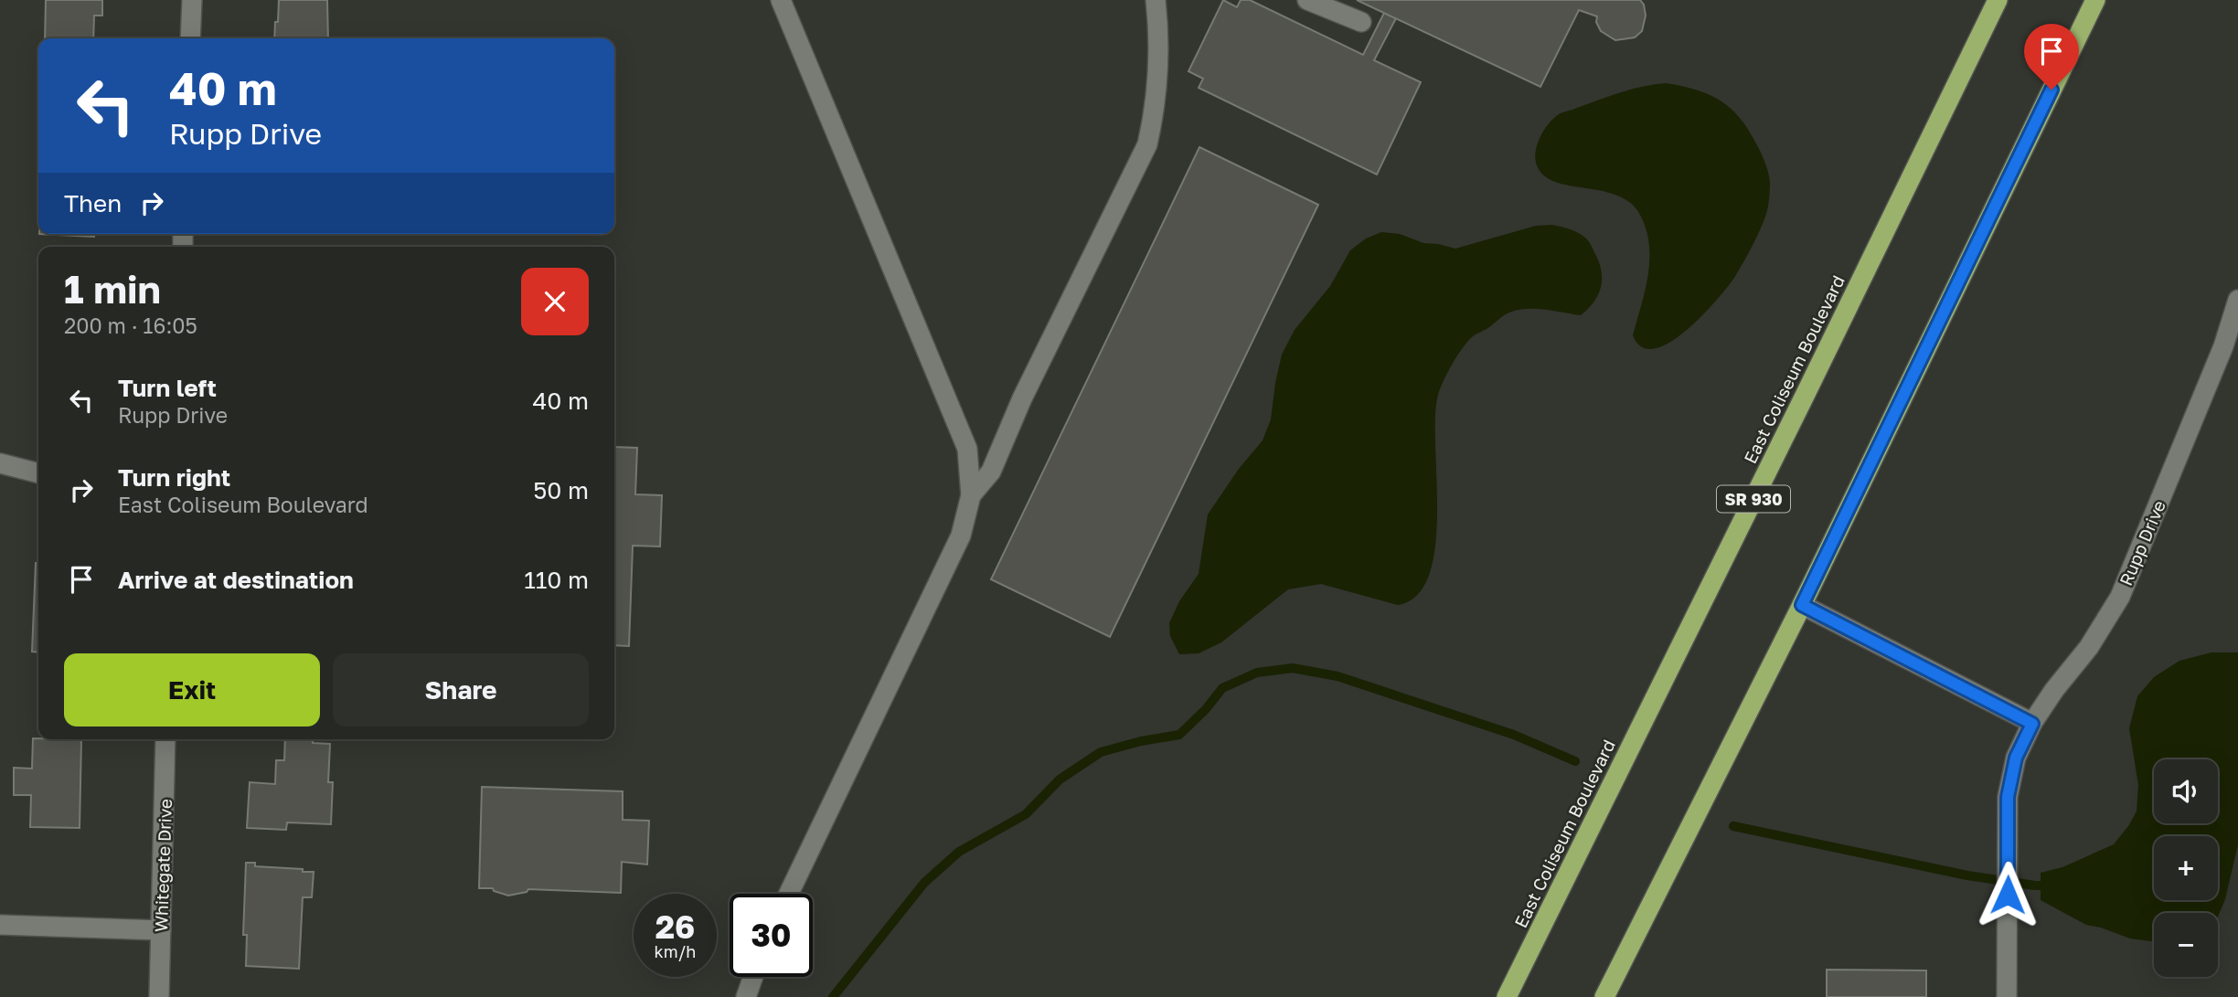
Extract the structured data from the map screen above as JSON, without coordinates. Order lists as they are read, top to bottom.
{
  "streets": {
    "highway": ["East Coliseum Boulevard", "SR 930"],
    "street": ["Rupp Drive", "Whitegate Drive"]
  },
  "page": {
    "turn": ["40 m", "Rupp Drive"],
    "then": "Then",
    "heading": ["1 min", "200 m · 16:05"],
    "list": [
      {
        "name": "Turn left",
        "note": "Rupp Drive",
        "value": "40 m"
      },
      {
        "name": "Turn right",
        "note": "East Coliseum Boulevard",
        "value": "50 m"
      },
      {
        "name": "Arrive at destination",
        "value": "110 m"
      }
    ],
    "buttons": ["Exit", "Share"],
    "map_buttons": ["+", "−"],
    "speed": "26 km/h",
    "limit": "30"
  }
}
